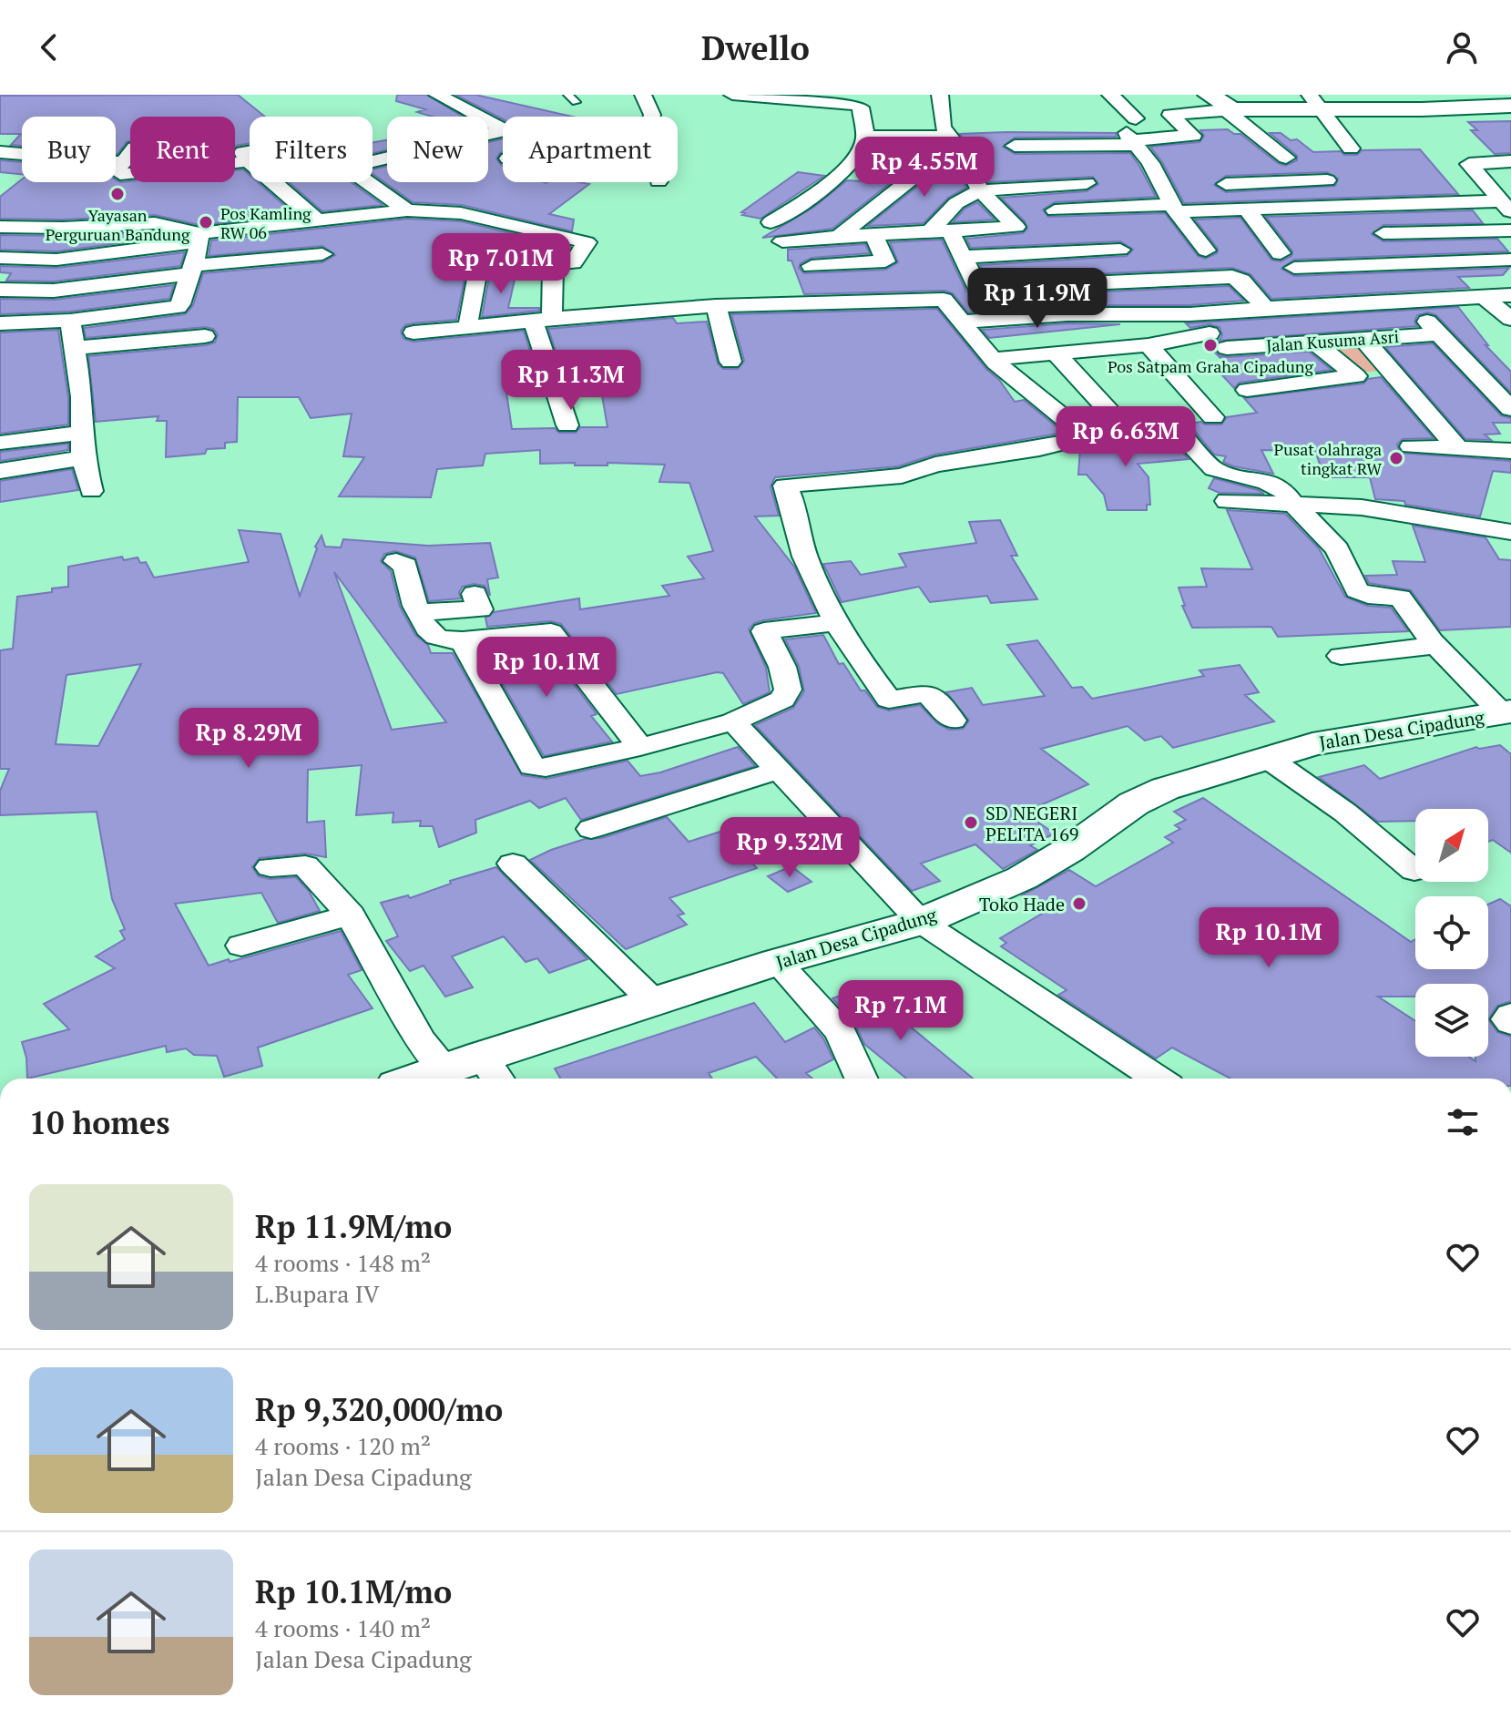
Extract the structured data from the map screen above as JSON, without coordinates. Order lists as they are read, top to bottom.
{
  "streets": {
    "street": ["Jalan Kusuma Asri", "Jalan Desa Cipadung"]
  },
  "places": [
    "Yayasan Perguruan Bandung",
    "Pos Kamling RW 06",
    "Pos Satpam Graha Cipadung",
    "Pusat olahraga tingkat RW",
    "SD NEGERI PELITA 169",
    "Toko Hade"
  ],
  "north": "top right",
  "page": {
    "header": "Dwello",
    "chip": [
      "Buy",
      "Rent",
      "Filters",
      "New",
      "Apartment"
    ],
    "price": [
      "Rp 4.55M",
      "Rp 7.01M",
      "Rp 11.9M",
      "Rp 11.3M",
      "Rp 6.63M",
      "Rp 10.1M",
      "Rp 8.29M",
      "Rp 9.32M",
      "Rp 10.1M",
      "Rp 7.1M"
    ],
    "heading": "10 homes",
    "list": [
      {
        "name": "Rp 11.9M/mo",
        "note": "4 rooms · 148 m² · L.Bupara IV"
      },
      {
        "name": "Rp 9,320,000/mo",
        "note": "4 rooms · 120 m² · Jalan Desa Cipadung"
      },
      {
        "name": "Rp 10.1M/mo",
        "note": "4 rooms · 140 m² · Jalan Desa Cipadung"
      }
    ]
  }
}
